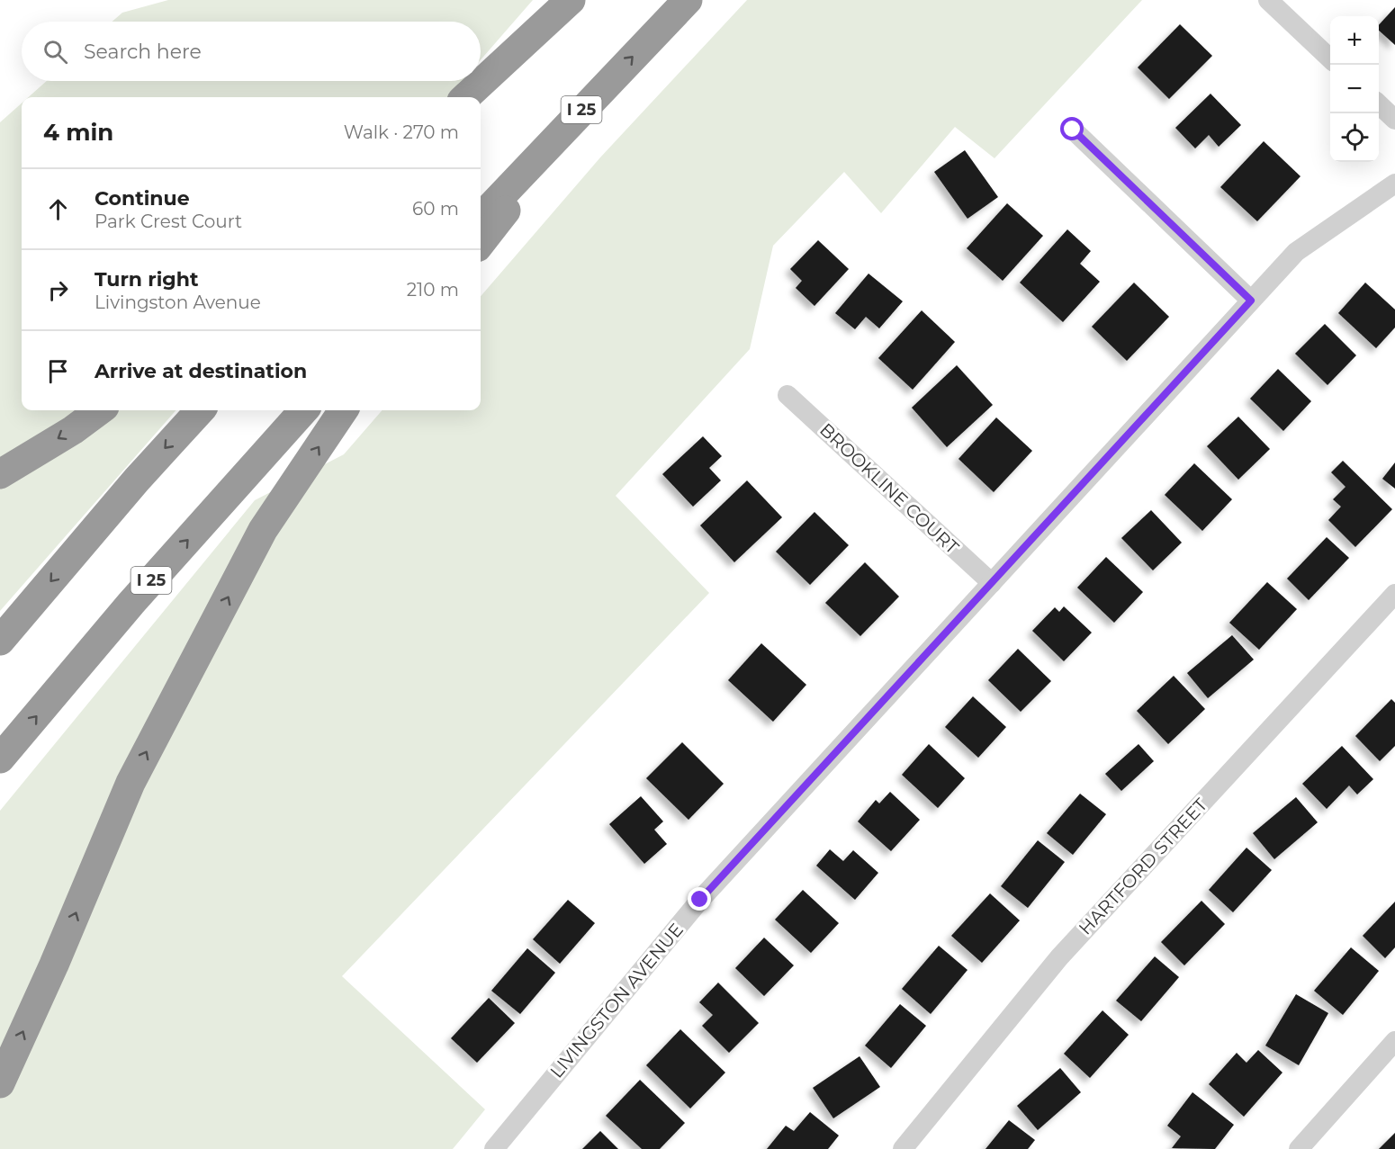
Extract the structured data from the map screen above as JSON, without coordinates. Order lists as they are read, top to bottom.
{
  "streets": {
    "highway": ["I 25"],
    "street": ["BROOKLINE COURT", "HARTFORD STREET", "LIVINGSTON AVENUE"]
  },
  "crossings": [
    ["BROOKLINE COURT", "LIVINGSTON AVENUE"]
  ],
  "page": {
    "map_buttons": ["+", "−"],
    "search": "Search here",
    "heading": ["4 min", "Walk · 270 m"],
    "list": [
      ["Continue", "Park Crest Court", "60 m"],
      ["Turn right", "Livingston Avenue", "210 m"],
      "Arrive at destination"
    ]
  }
}
